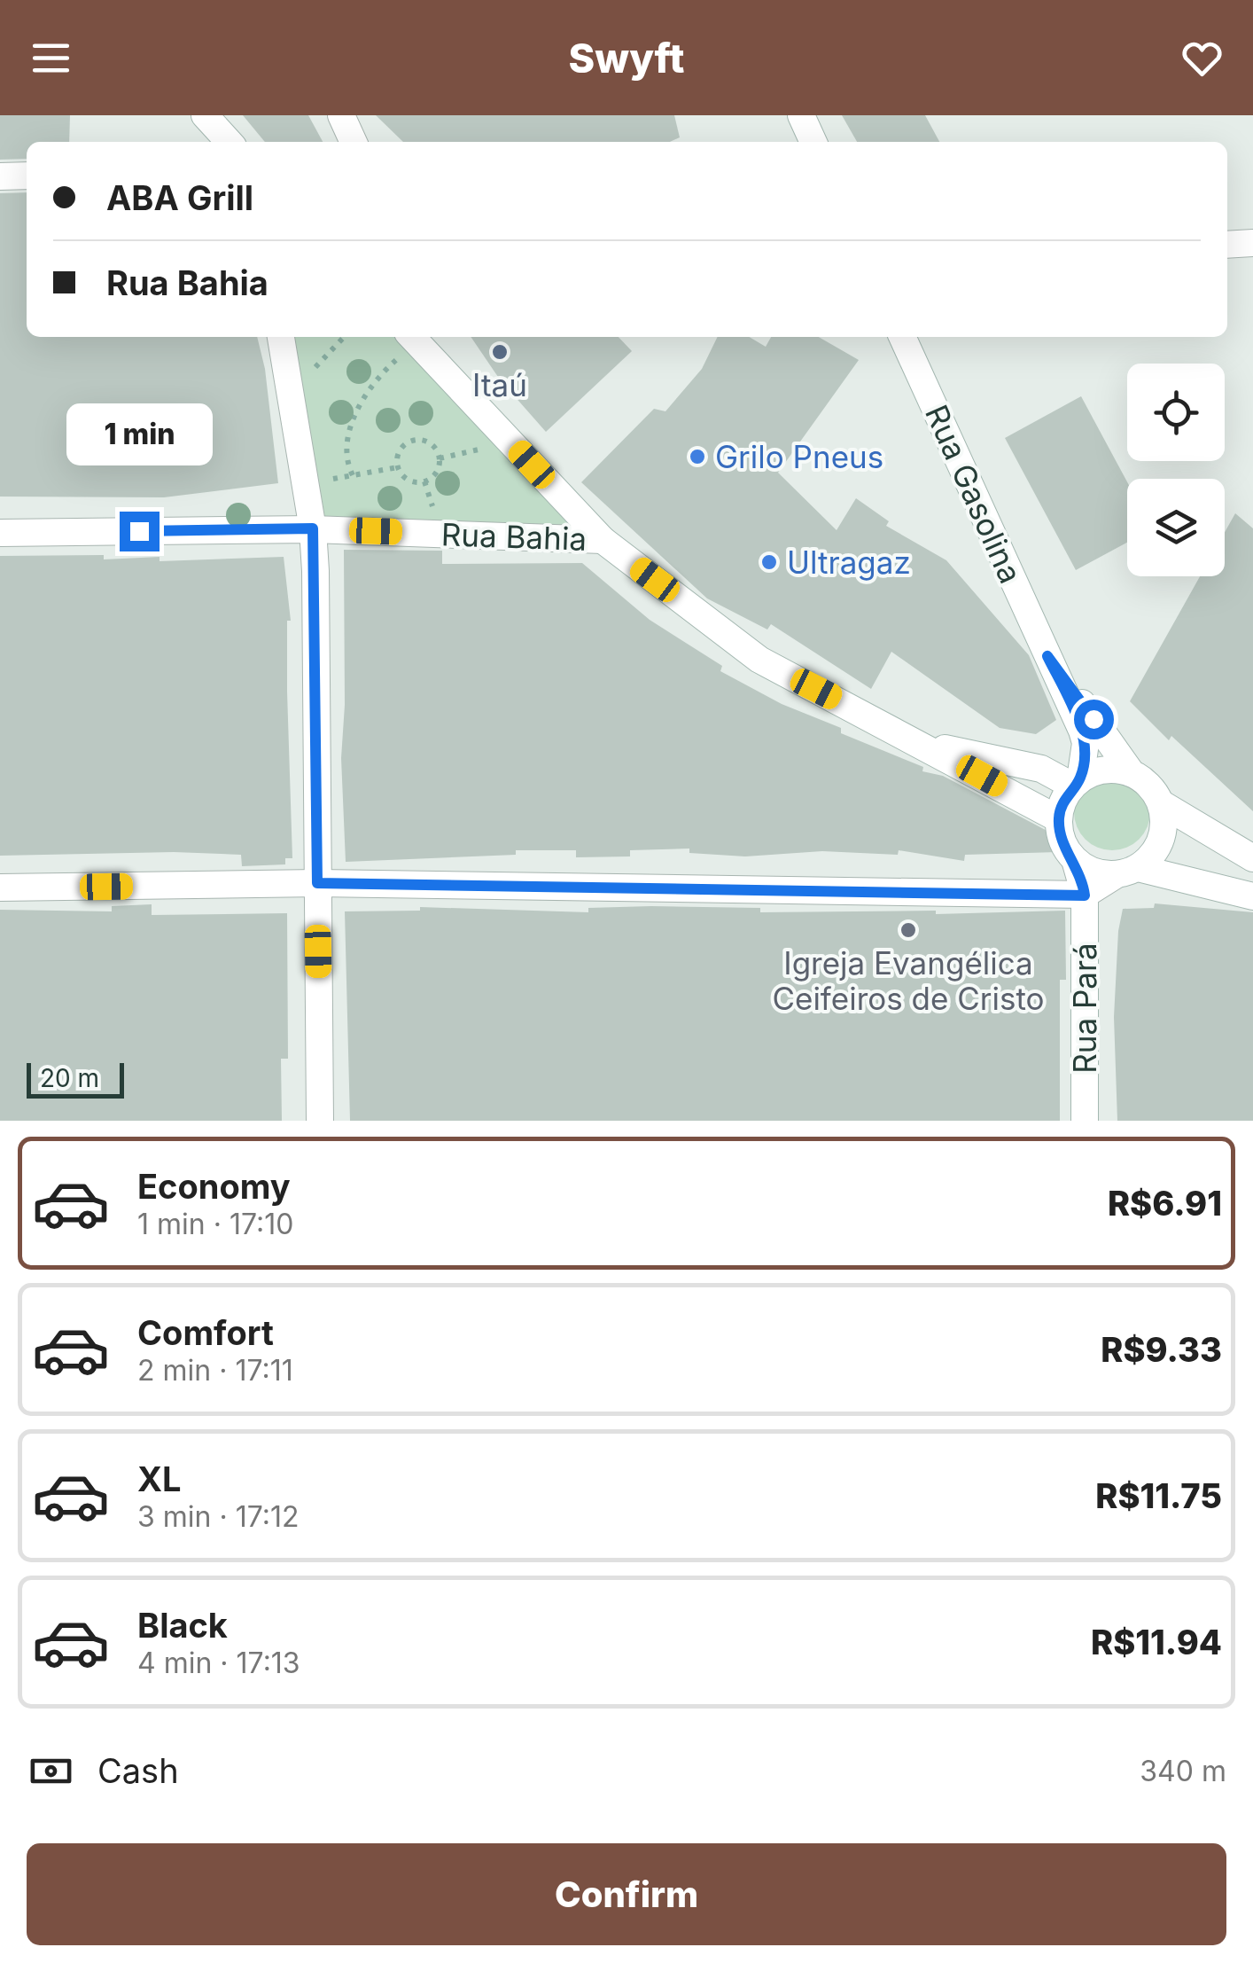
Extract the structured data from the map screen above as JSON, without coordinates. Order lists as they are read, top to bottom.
{
  "streets": {
    "street": ["Rua Gasolina", "Rua Bahia", "Rua Pará"]
  },
  "places": [
    "Itaú",
    "Grilo Pneus",
    "Ultragaz",
    "Igreja Evangélica Ceifeiros de Cristo"
  ],
  "scale_bar": "20 m",
  "page": {
    "header": "Swyft",
    "banner": ["ABA Grill", "Rua Bahia"],
    "bubble": "1 min",
    "scale": "20 m",
    "list": [
      {
        "name": "Economy",
        "note": "1 min · 17:10",
        "value": "R$6.91"
      },
      {
        "name": "Comfort",
        "note": "2 min · 17:11",
        "value": "R$9.33"
      },
      {
        "name": "XL",
        "note": "3 min · 17:12",
        "value": "R$11.75"
      },
      {
        "name": "Black",
        "note": "4 min · 17:13",
        "value": "R$11.94"
      }
    ],
    "pay": ["Cash", "340 m"],
    "buttons": "Confirm"
  }
}
